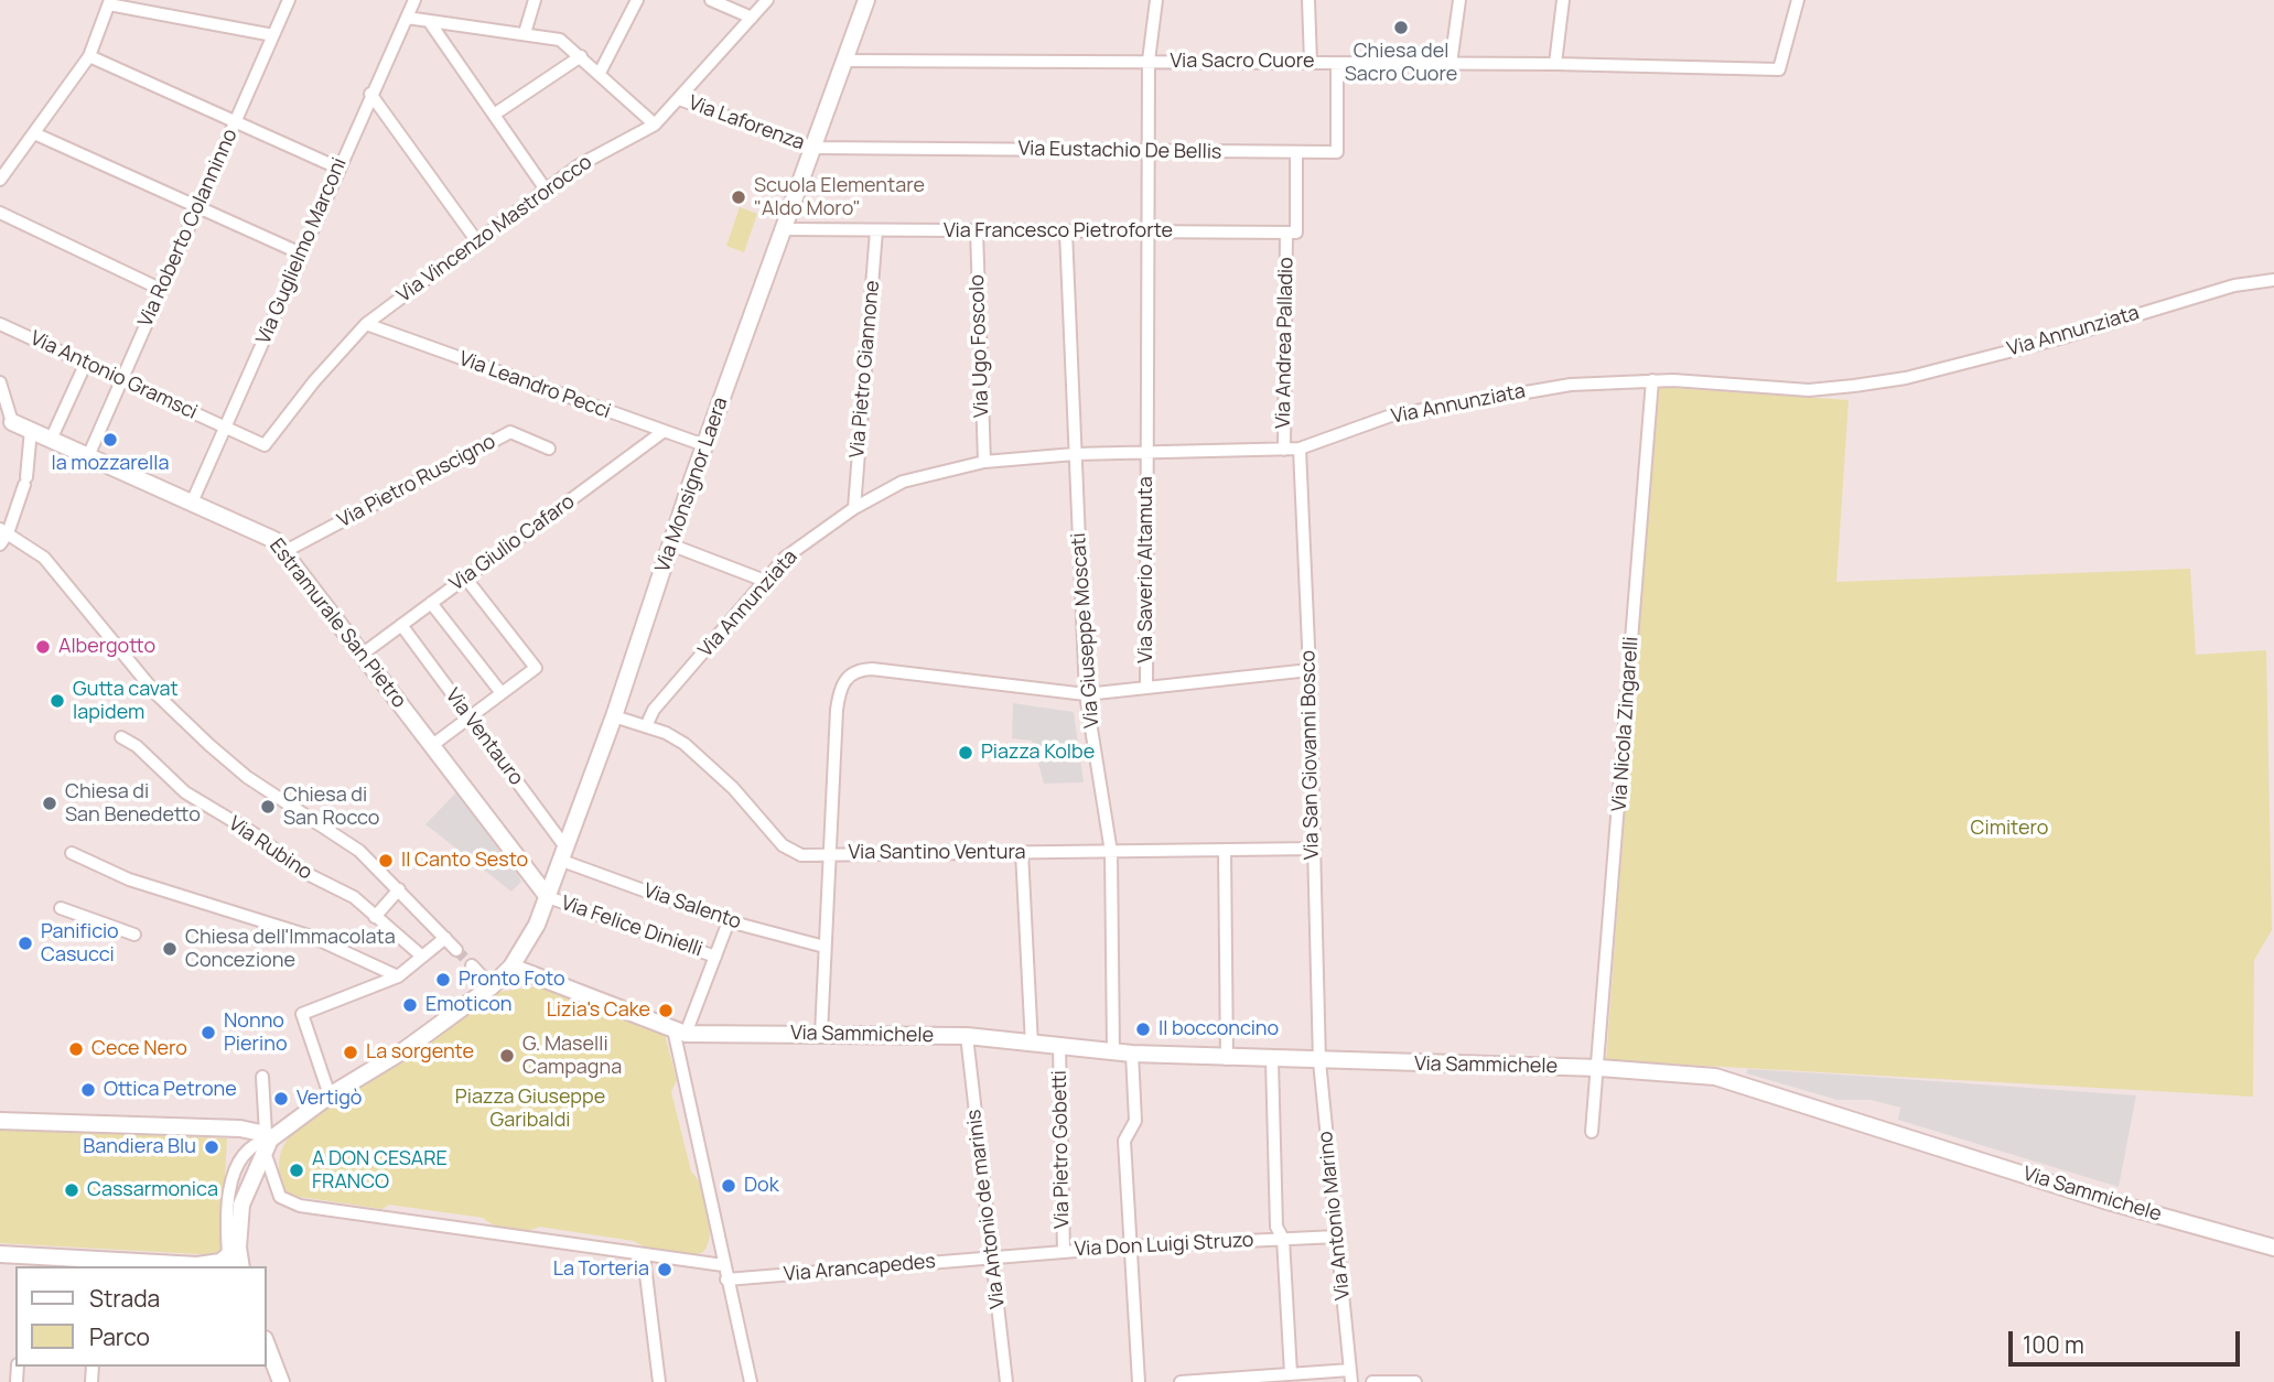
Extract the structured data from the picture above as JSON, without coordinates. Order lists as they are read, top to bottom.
{
  "streets": {
    "street": [
      "Via Sacro Cuore",
      "Via Laforenza",
      "Via Eustachio De Bellis",
      "Via Roberto Colanninno",
      "Via Vincenzo Mastrorocco",
      "Via Francesco Pietroforte",
      "Via Guglielmo Marconi",
      "Via Annunziata",
      "Via Andrea Palladio",
      "Via Ugo Foscolo",
      "Via Pietro Giannone",
      "Via Antonio Gramsci",
      "Via Leandro Pecci",
      "Via Pietro Ruscigno",
      "Via Monsignor Laera",
      "Via Giulio Cafaro",
      "Via Saverio Altamuta",
      "Estramurale San Pietro",
      "Via Giuseppe Moscati",
      "Via Nicola Zingarelli",
      "Via Ventauro",
      "Via San Giovanni Bosco",
      "Via Rubino",
      "Via Santino Ventura",
      "Via Salento",
      "Via Felice Dinielli",
      "Via Sammichele",
      "Via Pietro Gobetti",
      "Via Antonio de marinis",
      "Via Antonio Marino",
      "Via Don Luigi Struzo",
      "Via Arancapedes"
    ]
  },
  "crossings": [
    ["Via Sacro Cuore", "Via Eustachio De Bellis"],
    ["Via Sacro Cuore", "Via Monsignor Laera"],
    ["Via Sacro Cuore", "Via Saverio Altamuta"],
    ["Via Laforenza", "Via Eustachio De Bellis"],
    ["Via Laforenza", "Via Vincenzo Mastrorocco"],
    ["Via Laforenza", "Via Monsignor Laera"],
    ["Via Eustachio De Bellis", "Via Andrea Palladio"],
    ["Via Eustachio De Bellis", "Via Monsignor Laera"],
    ["Via Eustachio De Bellis", "Via Saverio Altamuta"],
    ["Via Roberto Colanninno", "Via Antonio Gramsci"],
    ["Via Roberto Colanninno", "Estramurale San Pietro"],
    ["Via Vincenzo Mastrorocco", "Via Guglielmo Marconi"],
    ["Via Vincenzo Mastrorocco", "Via Antonio Gramsci"],
    ["Via Vincenzo Mastrorocco", "Via Leandro Pecci"],
    ["Via Francesco Pietroforte", "Via Andrea Palladio"],
    ["Via Francesco Pietroforte", "Via Ugo Foscolo"],
    ["Via Francesco Pietroforte", "Via Pietro Giannone"],
    ["Via Francesco Pietroforte", "Via Monsignor Laera"],
    ["Via Francesco Pietroforte", "Via Saverio Altamuta"],
    ["Via Francesco Pietroforte", "Via Giuseppe Moscati"],
    ["Via Guglielmo Marconi", "Via Antonio Gramsci"],
    ["Via Guglielmo Marconi", "Estramurale San Pietro"],
    ["Via Annunziata", "Via Andrea Palladio"],
    ["Via Annunziata", "Via Ugo Foscolo"],
    ["Via Annunziata", "Via Pietro Giannone"],
    ["Via Annunziata", "Via Saverio Altamuta"],
    ["Via Annunziata", "Via Giuseppe Moscati"],
    ["Via Annunziata", "Via Nicola Zingarelli"],
    ["Via Annunziata", "Via San Giovanni Bosco"],
    ["Via Annunziata", "Via Santino Ventura"],
    ["Via Leandro Pecci", "Via Monsignor Laera"],
    ["Via Leandro Pecci", "Via Giulio Cafaro"],
    ["Via Pietro Ruscigno", "Estramurale San Pietro"],
    ["Via Monsignor Laera", "Estramurale San Pietro"],
    ["Via Monsignor Laera", "Via Ventauro"],
    ["Via Monsignor Laera", "Via Santino Ventura"],
    ["Via Monsignor Laera", "Via Salento"],
    ["Via Monsignor Laera", "Via Felice Dinielli"],
    ["Via Giulio Cafaro", "Estramurale San Pietro"],
    ["Via Giulio Cafaro", "Via Ventauro"],
    ["Estramurale San Pietro", "Via Felice Dinielli"],
    ["Via Giuseppe Moscati", "Via Santino Ventura"],
    ["Via Giuseppe Moscati", "Via Sammichele"],
    ["Via Nicola Zingarelli", "Via Sammichele"],
    ["Via Ventauro", "Via Salento"],
    ["Via San Giovanni Bosco", "Via Santino Ventura"],
    ["Via San Giovanni Bosco", "Via Sammichele"],
    ["Via San Giovanni Bosco", "Via Antonio Marino"],
    ["Via Sammichele", "Via Pietro Gobetti"],
    ["Via Sammichele", "Via Antonio de marinis"],
    ["Via Sammichele", "Via Antonio Marino"],
    ["Via Pietro Gobetti", "Via Don Luigi Struzo"],
    ["Via Antonio de marinis", "Via Don Luigi Struzo"],
    ["Via Antonio de marinis", "Via Arancapedes"],
    ["Via Antonio Marino", "Via Don Luigi Struzo"],
    ["Via Don Luigi Struzo", "Via Arancapedes"]
  ],
  "parks": ["Cimitero", "Piazza Giuseppe Garibaldi"],
  "places": [
    "Chiesa del Sacro Cuore",
    "Scuola Elementare \"Aldo Moro\"",
    "la mozzarella",
    "Albergotto",
    "Gutta cavat lapidem",
    "Piazza Kolbe",
    "Chiesa di San Benedetto",
    "Chiesa di San Rocco",
    "Il Canto Sesto",
    "Panificio Casucci",
    "Chiesa dell'Immacolata Concezione",
    "Pronto Foto",
    "Emoticon",
    "Lizia's Cake",
    "Il bocconcino",
    "Nonno Pierino",
    "Cece Nero",
    "La sorgente",
    "G. Maselli Campagna",
    "Ottica Petrone",
    "Vertigò",
    "Bandiera Blu",
    "A DON CESARE FRANCO",
    "Dok",
    "Cassarmonica",
    "La Torteria"
  ],
  "legend": ["Strada", "Parco"],
  "scale_bar": "100 m"
}
